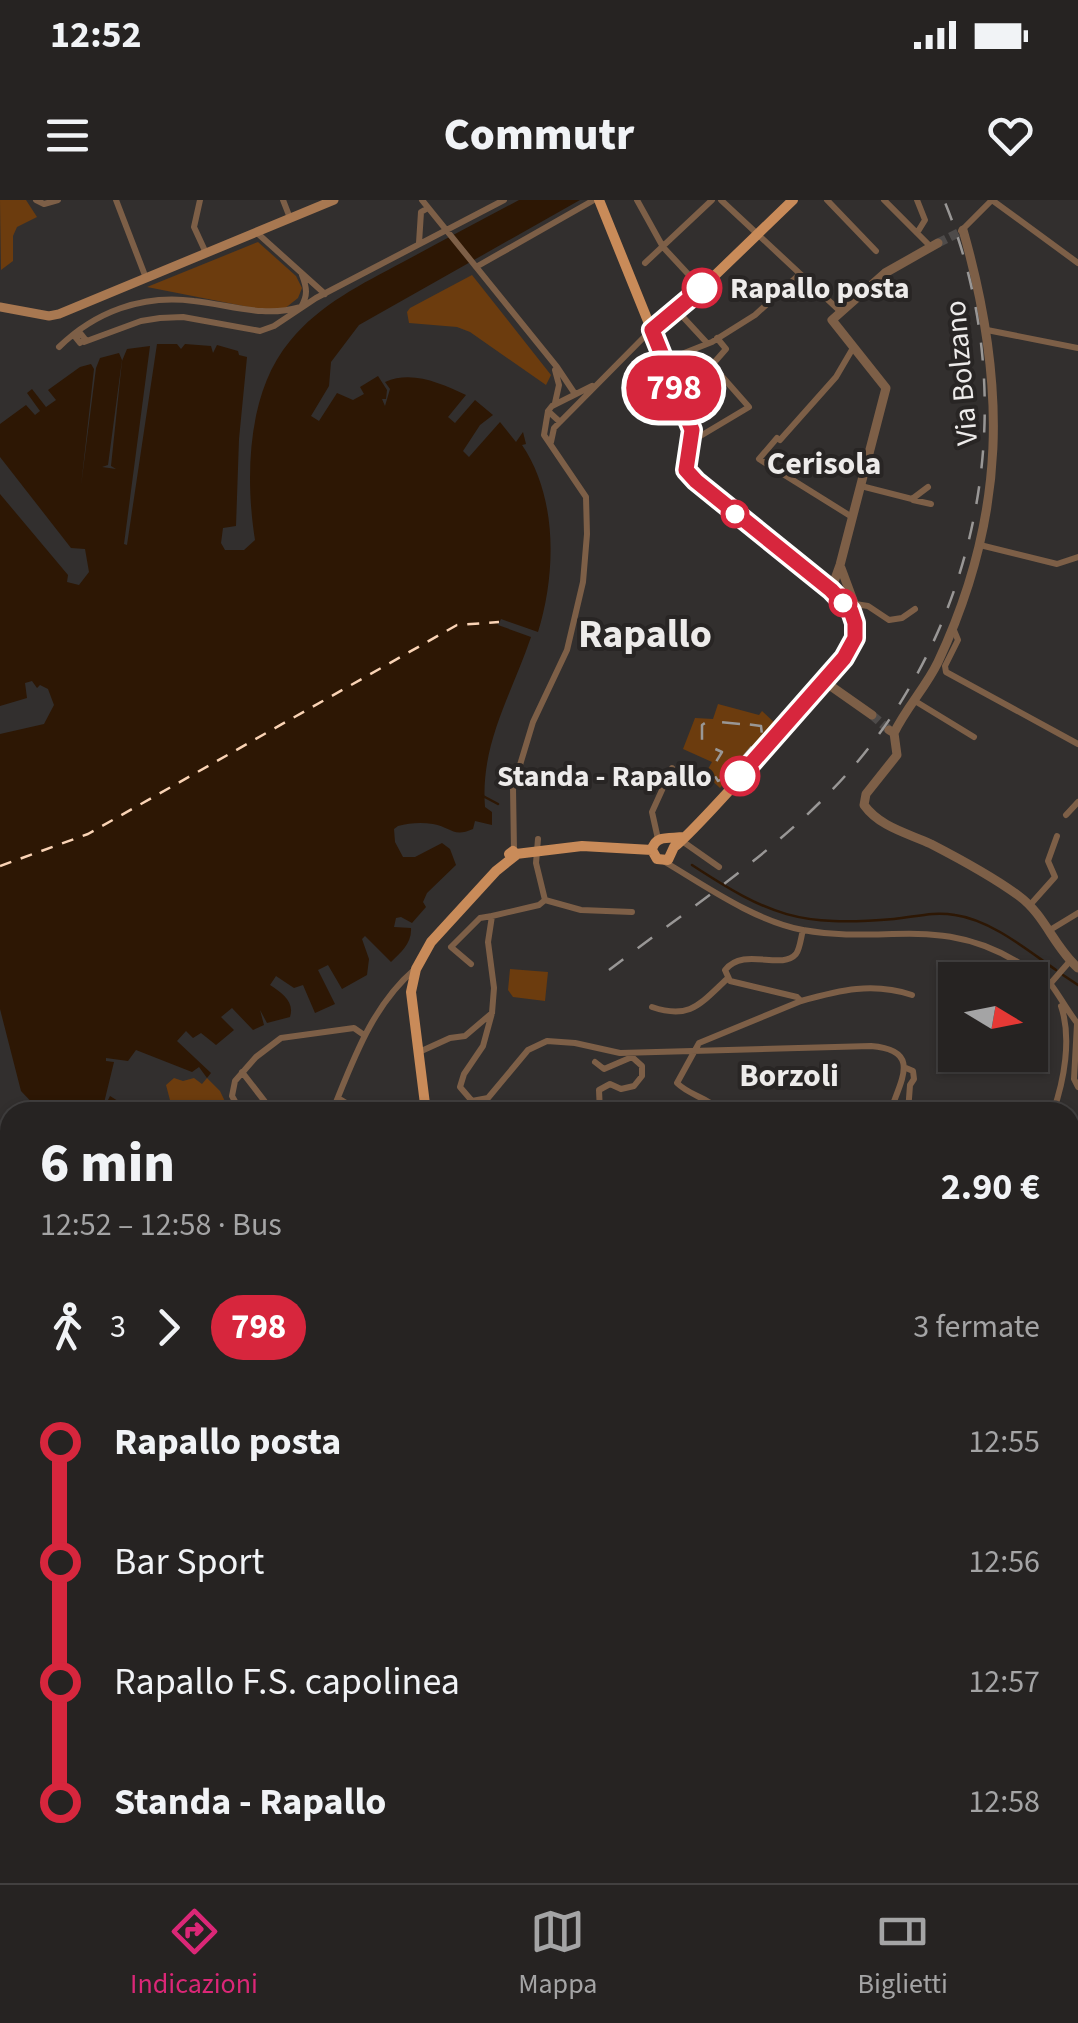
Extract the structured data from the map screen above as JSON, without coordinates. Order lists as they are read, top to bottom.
{
  "streets": {
    "street": ["Via Bolzano"]
  },
  "districts": ["Cerisola", "Rapallo", "Borzoli"],
  "places": ["Rapallo posta", "Standa - Rapallo"],
  "lines": ["bus line 798"],
  "north": "right",
  "page": {
    "status": "12:52",
    "header": "Commutr",
    "on_map": "798",
    "heading": ["6 min", "12:52 – 12:58 · Bus", "2.90 €"],
    "legs": ["3", "798", "3 fermate"],
    "list": [
      {
        "name": "Rapallo posta",
        "value": "12:55"
      },
      {
        "name": "Bar Sport",
        "value": "12:56"
      },
      {
        "name": "Rapallo F.S. capolinea",
        "value": "12:57"
      },
      {
        "name": "Standa - Rapallo",
        "value": "12:58"
      }
    ],
    "tabs": ["Indicazioni", "Mappa", "Biglietti"]
  }
}
